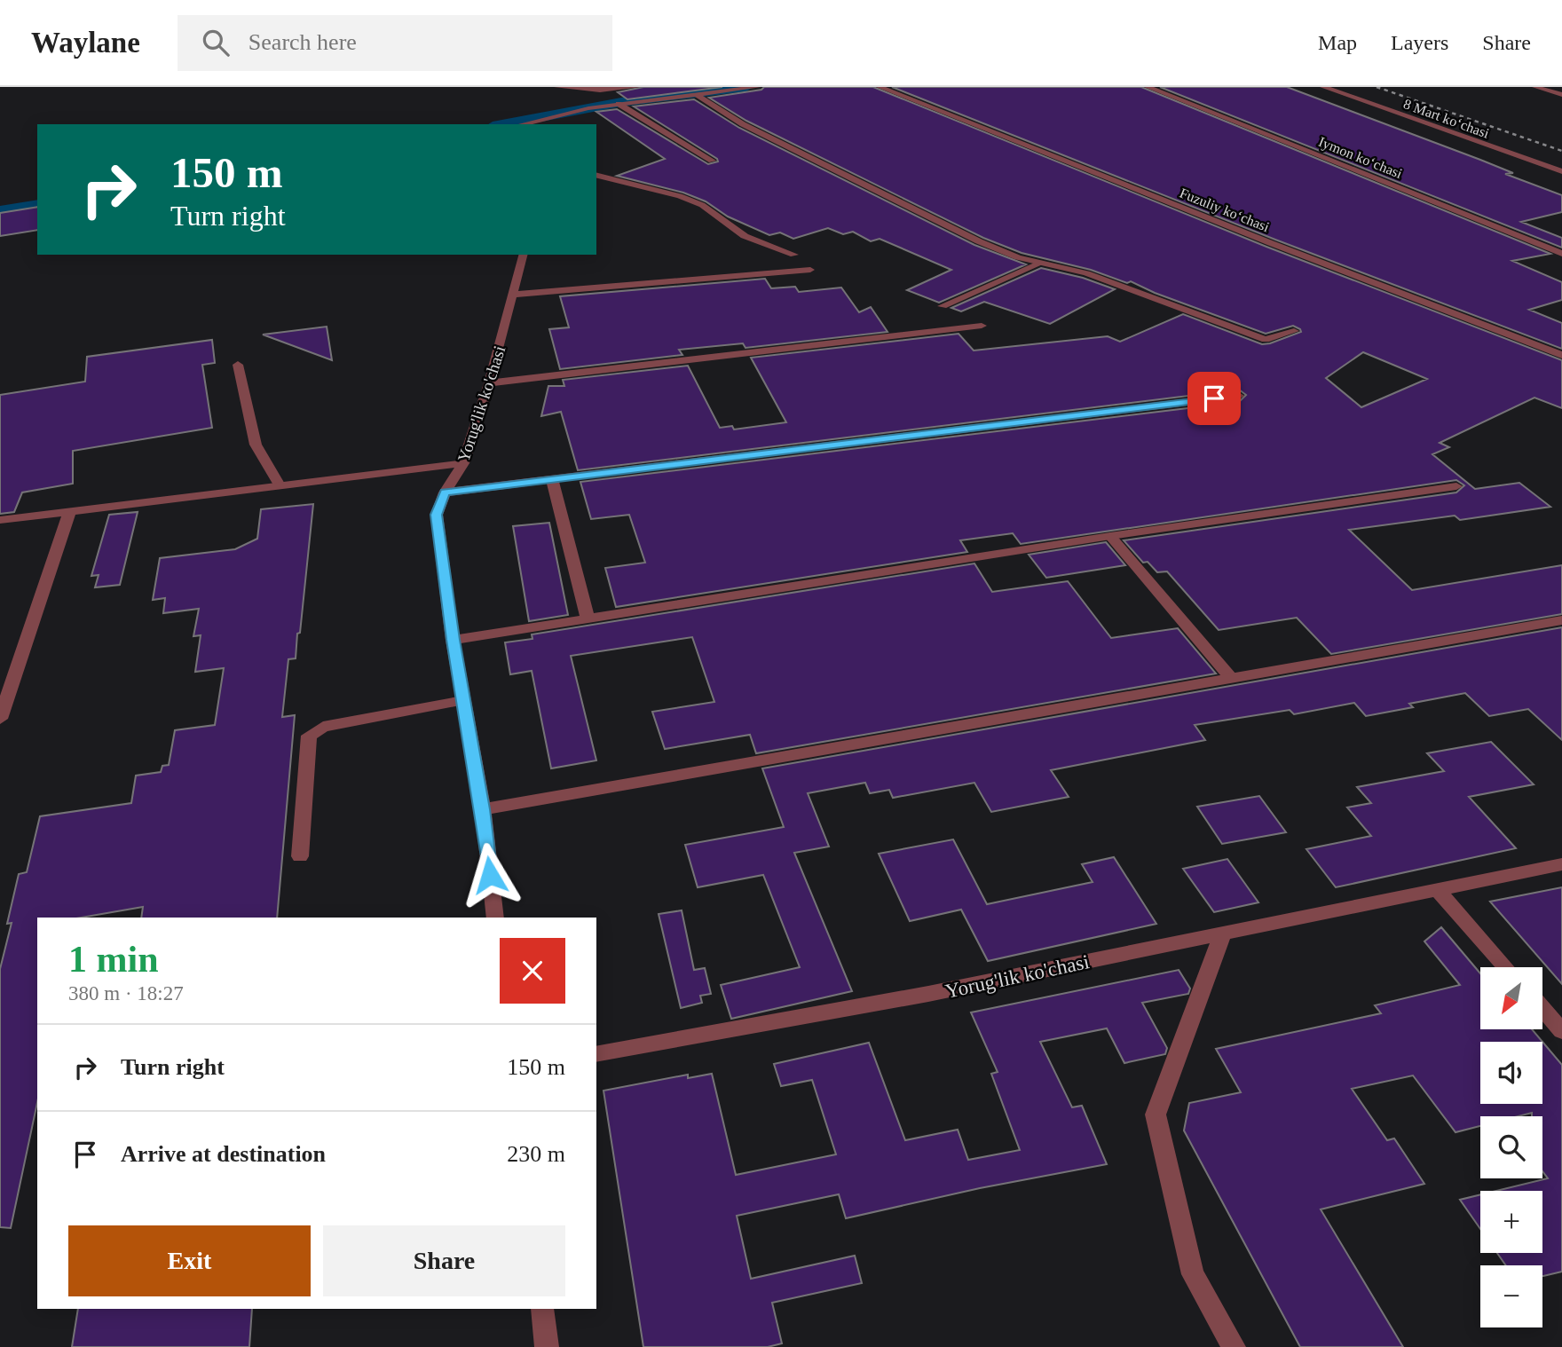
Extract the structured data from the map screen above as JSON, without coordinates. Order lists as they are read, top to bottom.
{
  "streets": {
    "street": [
      "8 Mart koʻchasi",
      "Iymon koʻchasi",
      "Fuzuliy koʻchasi",
      "Yorug'lik ko'chasi"
    ]
  },
  "north": "bottom left",
  "page": {
    "header": "Waylane",
    "search": "Search here",
    "nav": ["Map", "Layers", "Share"],
    "turn": ["150 m", "Turn right"],
    "heading": ["1 min", "380 m · 18:27"],
    "map_buttons": ["+", "−"],
    "list": [
      {
        "name": "Turn right",
        "value": "150 m"
      },
      {
        "name": "Arrive at destination",
        "value": "230 m"
      }
    ],
    "buttons": ["Exit", "Share"]
  }
}
